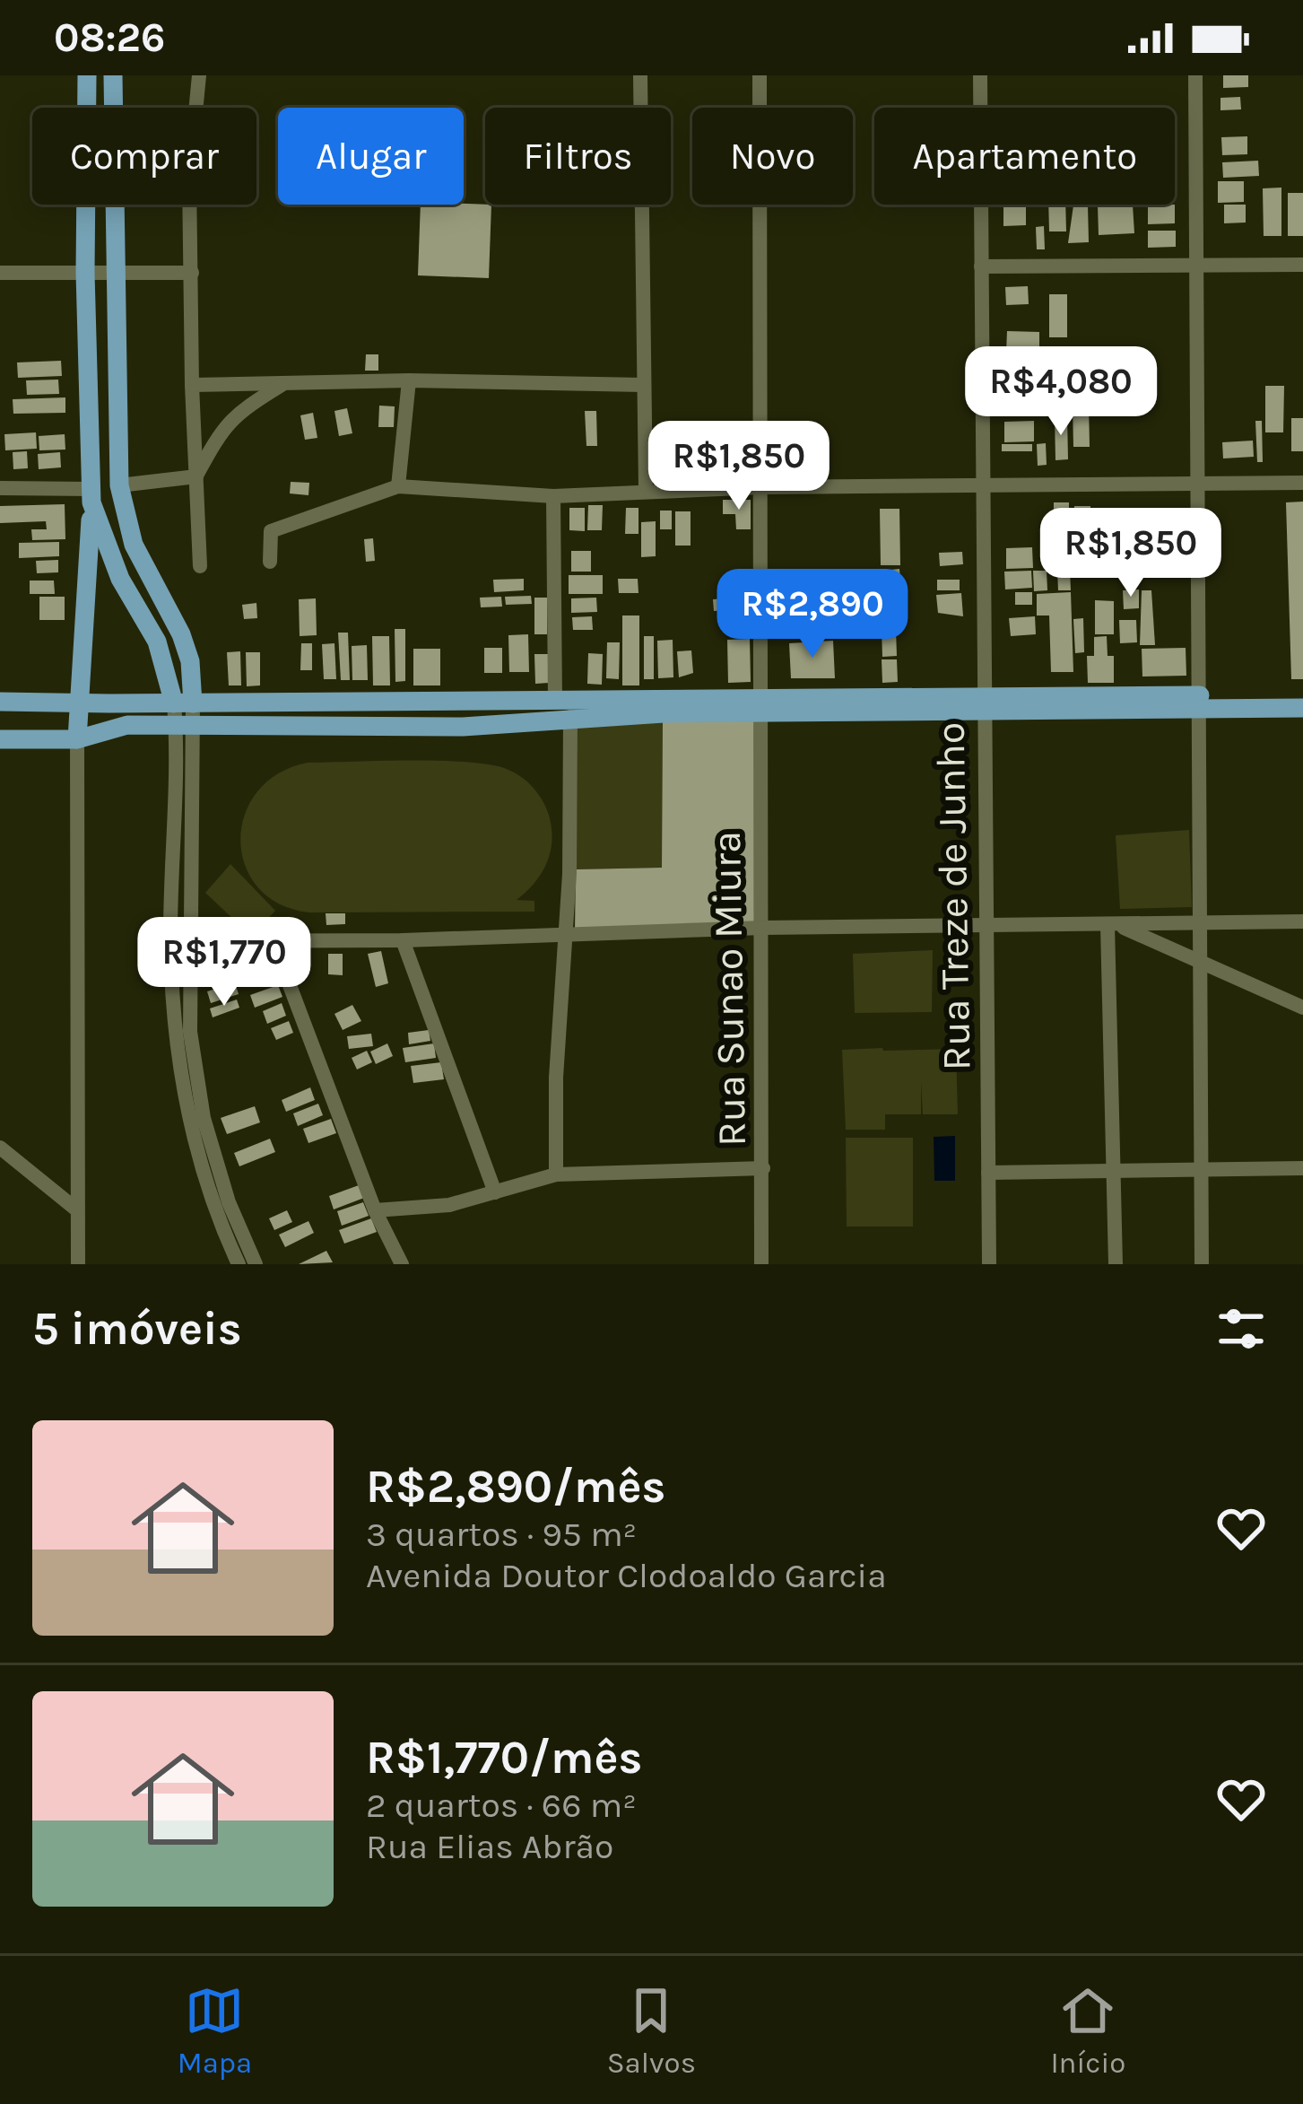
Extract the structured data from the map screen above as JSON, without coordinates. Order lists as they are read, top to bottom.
{
  "streets": {
    "street": ["Rua Treze de Junho", "Rua Sunao Miura"]
  },
  "page": {
    "status": "08:26",
    "chip": [
      "Comprar",
      "Alugar",
      "Filtros",
      "Novo",
      "Apartamento"
    ],
    "price": [
      "R$4,080",
      "R$1,850",
      "R$1,850",
      "R$2,890",
      "R$1,770"
    ],
    "heading": "5 imóveis",
    "list": [
      {
        "name": "R$2,890/mês",
        "note": "3 quartos · 95 m² · Avenida Doutor Clodoaldo Garcia"
      },
      {
        "name": "R$1,770/mês",
        "note": "2 quartos · 66 m² · Rua Elias Abrão"
      }
    ],
    "tabs": ["Mapa", "Salvos", "Início"]
  }
}
